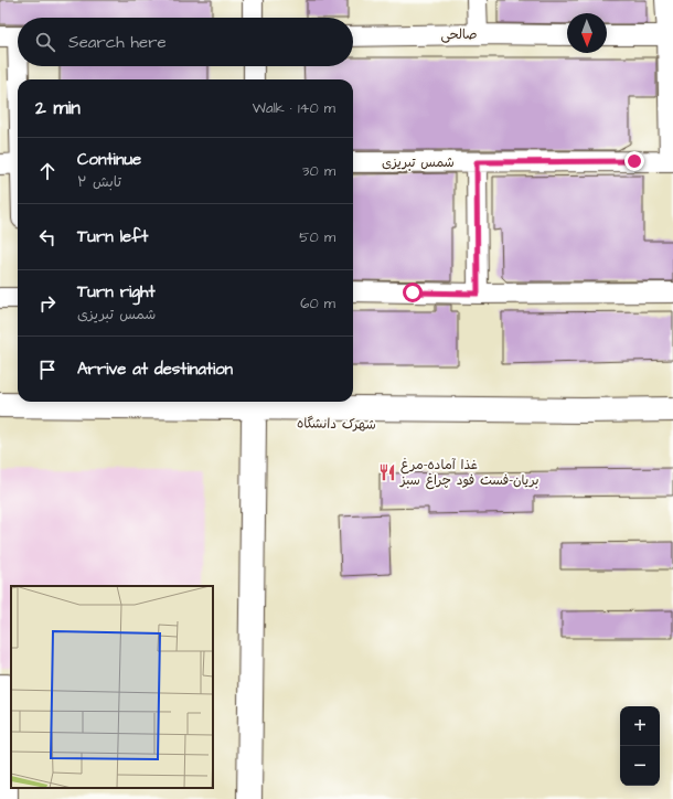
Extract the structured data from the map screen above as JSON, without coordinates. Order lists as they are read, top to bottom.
{
  "streets": {
    "main road": ["شهرک دانشگاه"],
    "street": ["صالحی", "شمس تبریزی"]
  },
  "places": {
    "restaurant": ["غذا آماده-مرغ بریان-فست فود چراغ سبز"]
  },
  "north": "bottom",
  "page": {
    "search": "Search here",
    "heading": ["2 min", "Walk · 140 m"],
    "list": [
      ["Continue", "تابش ۲", "30 m"],
      ["Turn left", "50 m"],
      ["Turn right", "شمس تبریزی", "60 m"],
      "Arrive at destination"
    ],
    "map_buttons": ["+", "−"]
  }
}
